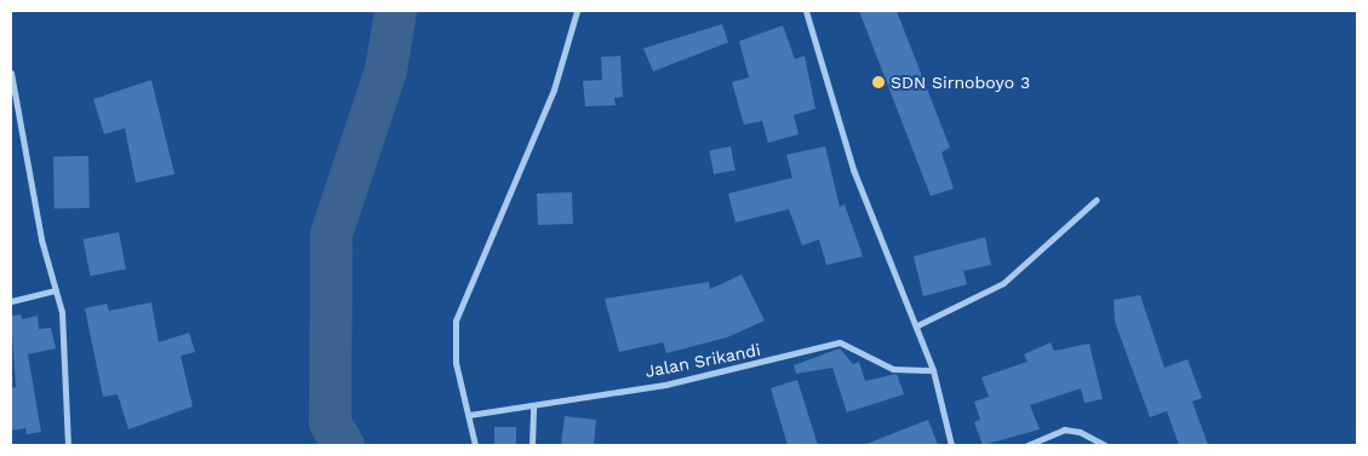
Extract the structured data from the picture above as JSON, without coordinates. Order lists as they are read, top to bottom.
{
  "streets": {
    "street": ["Jalan Srikandi"]
  },
  "places": ["SDN Sirnoboyo 3"]
}
